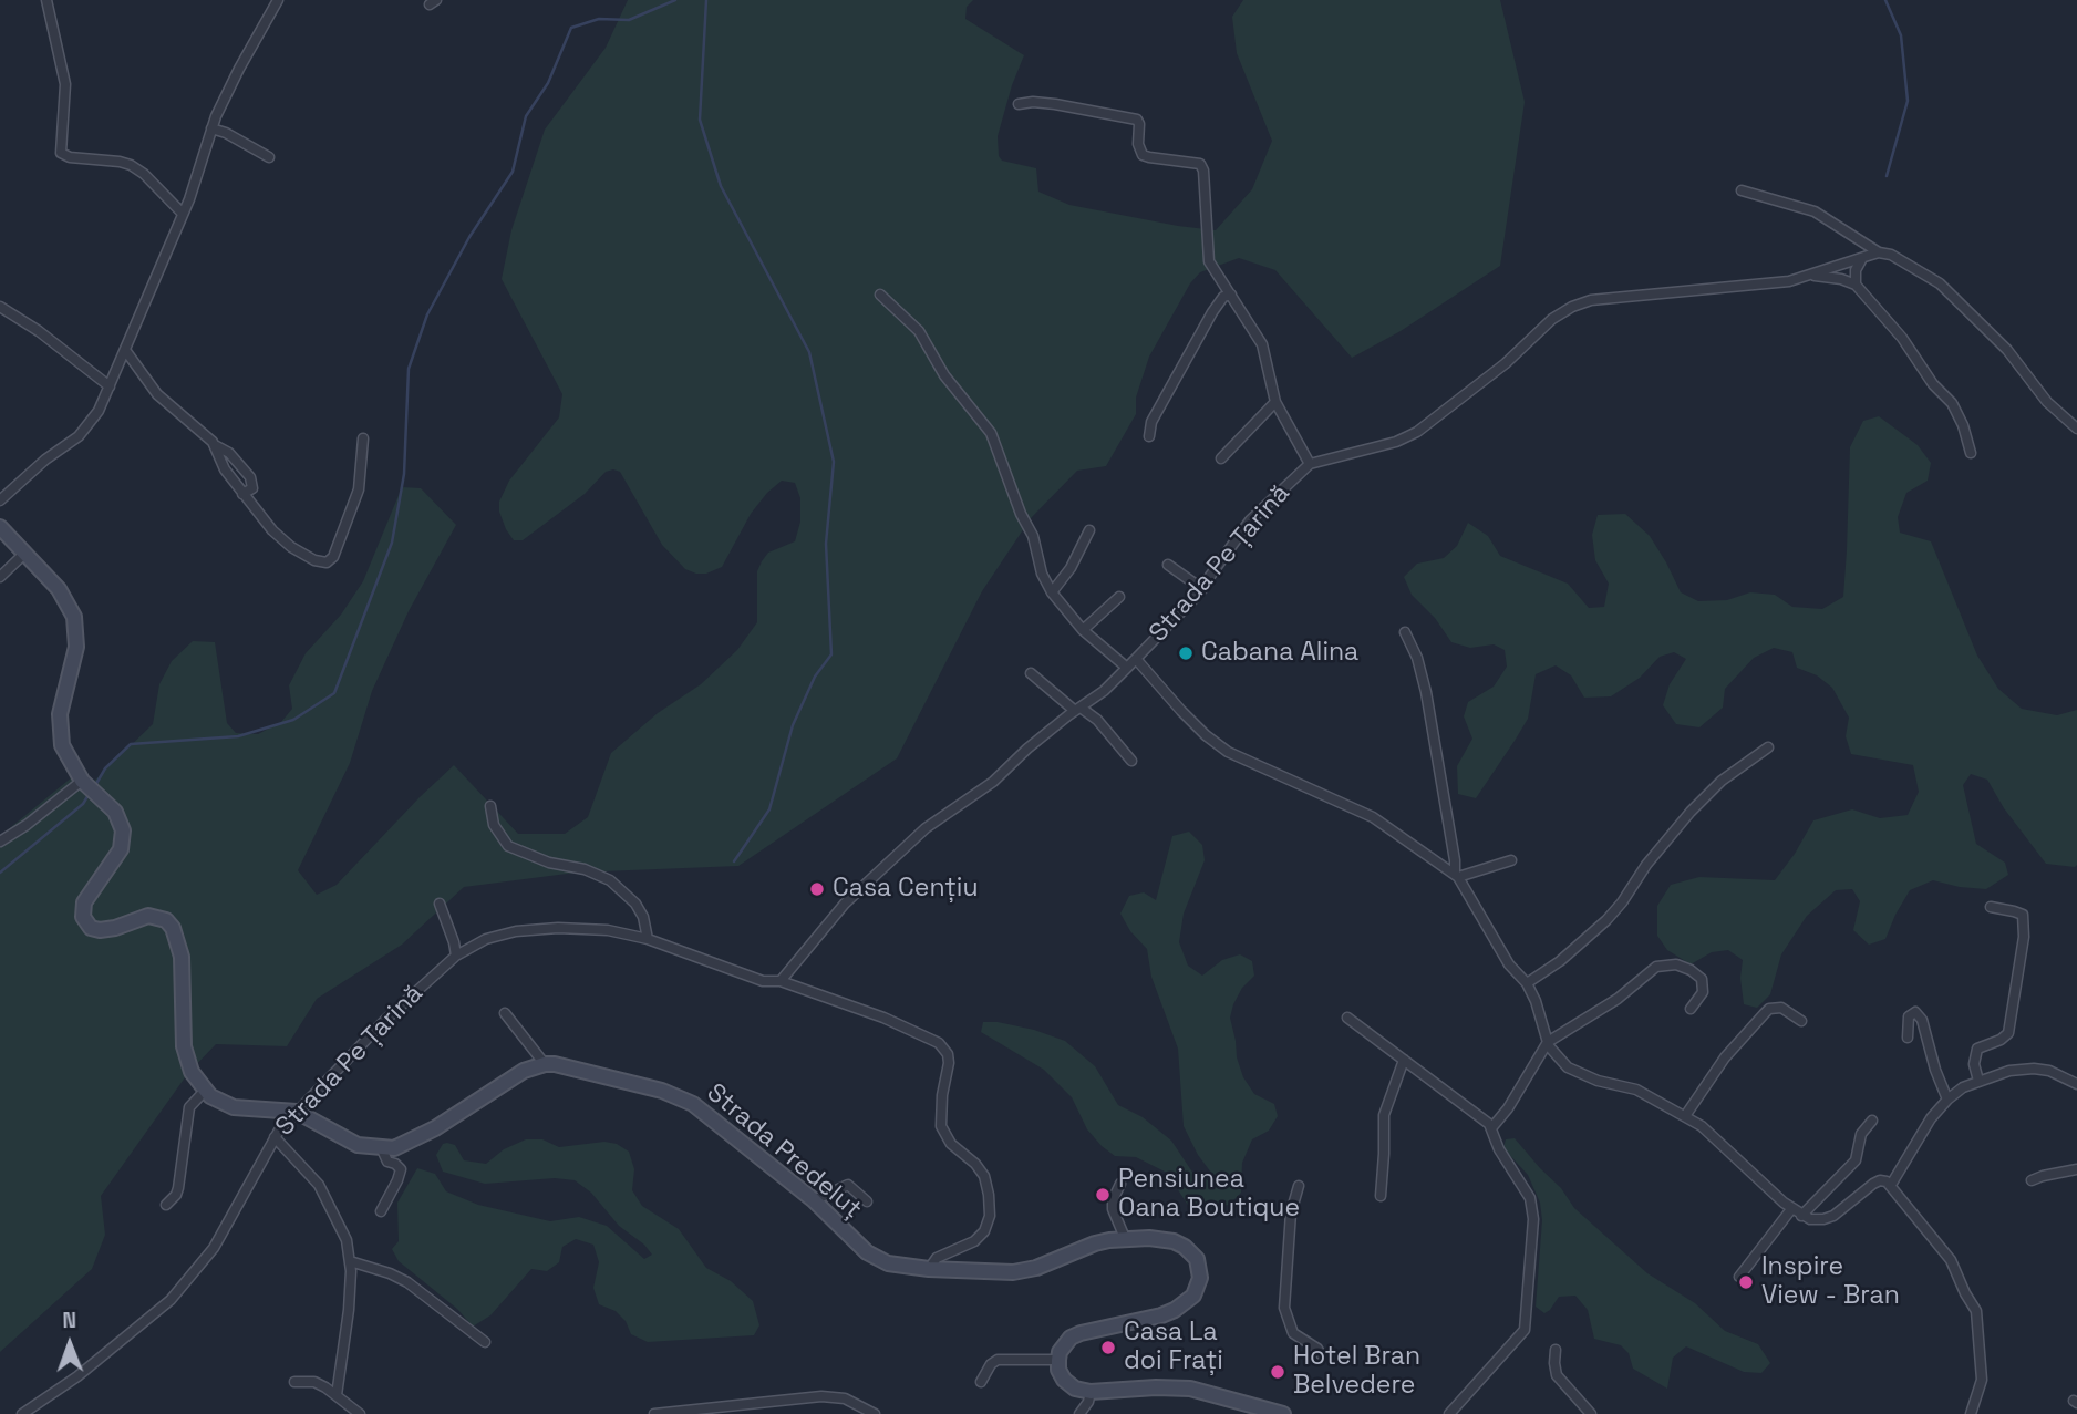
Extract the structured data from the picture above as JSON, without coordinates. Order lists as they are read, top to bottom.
{
  "streets": {
    "main road": ["Strada Predeluț"],
    "street": ["Strada Pe Țarină"]
  },
  "crossings": [
    ["Strada Pe Țarină", "Strada Predeluț"]
  ],
  "places": [
    "Cabana Alina",
    "Casa Cențiu",
    "Pensiunea Oana Boutique",
    "Inspire View - Bran",
    "Casa La doi Frați",
    "Hotel Bran Belvedere"
  ],
  "north": "top"
}
